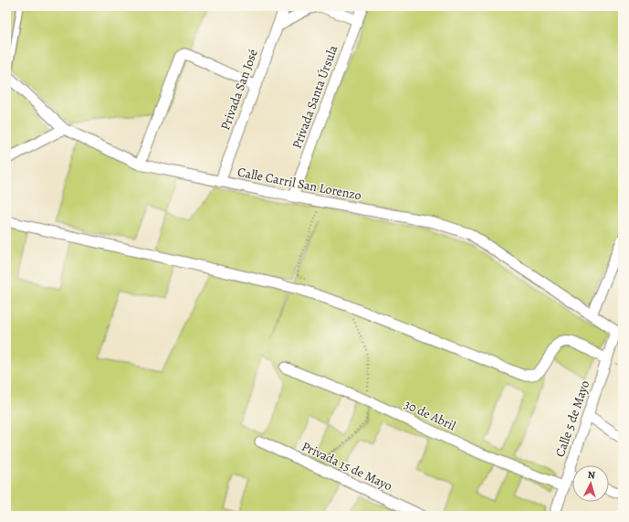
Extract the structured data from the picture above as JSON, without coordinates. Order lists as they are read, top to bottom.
{
  "streets": {
    "street": [
      "Privada San José",
      "Privada Santa Úrsula",
      "Calle Carril San Lorenzo",
      "30 de Abril",
      "Calle 5 de Mayo",
      "Privada 15 de Mayo"
    ]
  },
  "crossings": [
    ["Privada San José", "Calle Carril San Lorenzo"],
    ["Privada Santa Úrsula", "Calle Carril San Lorenzo"],
    ["Calle Carril San Lorenzo", "Calle 5 de Mayo"],
    ["30 de Abril", "Calle 5 de Mayo"]
  ],
  "north": "top"
}
